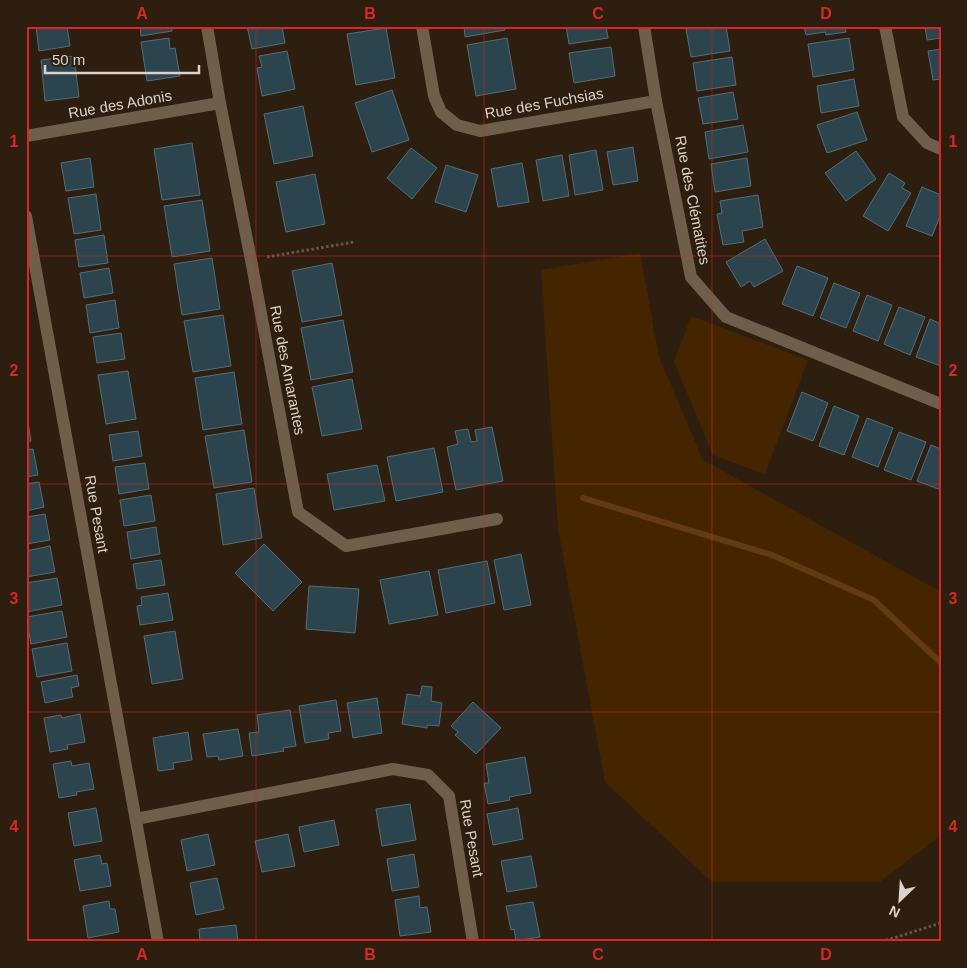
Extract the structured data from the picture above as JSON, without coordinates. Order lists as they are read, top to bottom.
{
  "streets": {
    "street": [
      "Rue des Fuchsias",
      "Rue des Adonis",
      "Rue des Clématites",
      "Rue des Amarantes",
      "Rue Pesant"
    ]
  },
  "crossings": [
    ["Rue des Fuchsias", "Rue des Clématites"],
    ["Rue des Adonis", "Rue des Amarantes"]
  ],
  "scale_bar": "50 m",
  "north": "bottom left",
  "grid": {
    "columns": [
      "A",
      "B",
      "C",
      "D"
    ],
    "rows": [
      "1",
      "2",
      "3",
      "4"
    ]
  }
}
